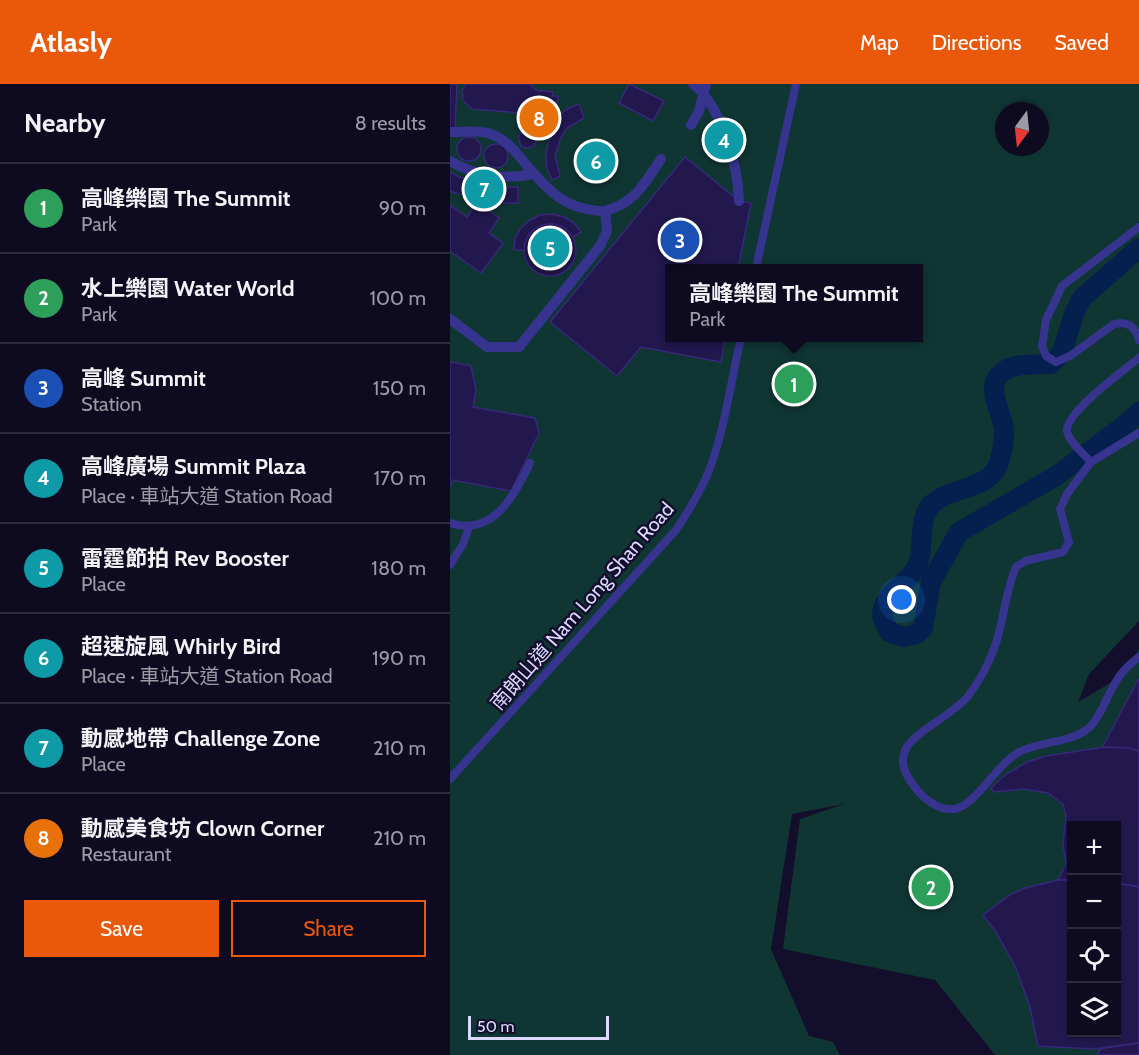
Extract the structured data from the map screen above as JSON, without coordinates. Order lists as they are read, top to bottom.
{
  "streets": {
    "lane": ["南朗山道 Nam Long Shan Road"]
  },
  "scale_bar": "50 m",
  "north": "bottom",
  "page": {
    "header": "Atlasly",
    "nav": ["Map", "Directions", "Saved"],
    "heading": ["Nearby", "8 results"],
    "pins": [
      "8",
      "4",
      "6",
      "7",
      "3",
      "5",
      "1",
      "2"
    ],
    "list": [
      {
        "mark": "1",
        "name": "高峰樂園 The Summit",
        "note": "Park",
        "value": "90 m"
      },
      {
        "mark": "2",
        "name": "水上樂園 Water World",
        "note": "Park",
        "value": "100 m"
      },
      {
        "mark": "3",
        "name": "高峰 Summit",
        "note": "Station",
        "value": "150 m"
      },
      {
        "mark": "4",
        "name": "高峰廣場 Summit Plaza",
        "note": "Place · 車站大道 Station Road",
        "value": "170 m"
      },
      {
        "mark": "5",
        "name": "雷霆節拍 Rev Booster",
        "note": "Place",
        "value": "180 m"
      },
      {
        "mark": "6",
        "name": "超速旋風 Whirly Bird",
        "note": "Place · 車站大道 Station Road",
        "value": "190 m"
      },
      {
        "mark": "7",
        "name": "動感地帶 Challenge Zone",
        "note": "Place",
        "value": "210 m"
      },
      {
        "mark": "8",
        "name": "動感美食坊 Clown Corner",
        "note": "Restaurant",
        "value": "210 m"
      }
    ],
    "popup": ["高峰樂園 The Summit", "Park"],
    "map_buttons": ["+", "−"],
    "buttons": ["Save", "Share"],
    "scale": "50 m"
  }
}
